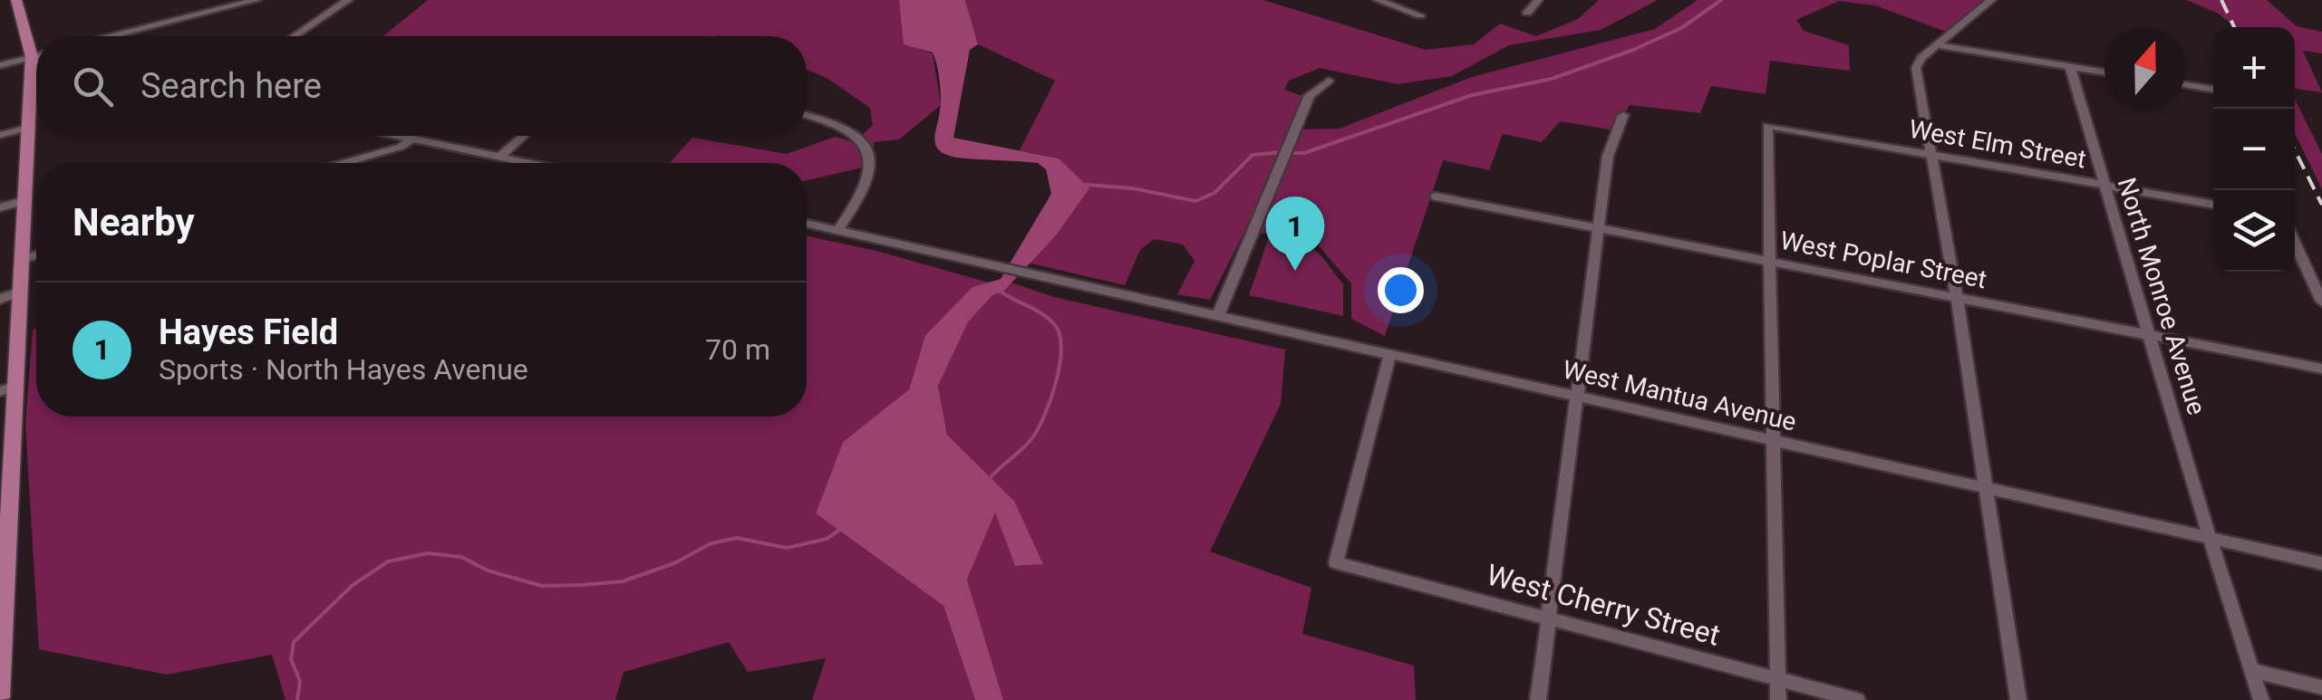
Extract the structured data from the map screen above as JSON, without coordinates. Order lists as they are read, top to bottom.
{
  "streets": {
    "street": [
      "West Elm Street",
      "West Poplar Street",
      "North Monroe Avenue",
      "West Mantua Avenue",
      "West Cherry Street"
    ]
  },
  "crossings": [
    ["West Elm Street", "West Poplar Street"],
    ["West Elm Street", "North Monroe Avenue"],
    ["West Poplar Street", "North Monroe Avenue"],
    ["North Monroe Avenue", "West Mantua Avenue"],
    ["West Mantua Avenue", "West Cherry Street"]
  ],
  "north": "top",
  "page": {
    "map_buttons": ["+", "−"],
    "search": "Search here",
    "heading": "Nearby",
    "pins": "1",
    "list": [
      {
        "mark": "1",
        "name": "Hayes Field",
        "note": "Sports · North Hayes Avenue",
        "value": "70 m"
      }
    ]
  }
}
